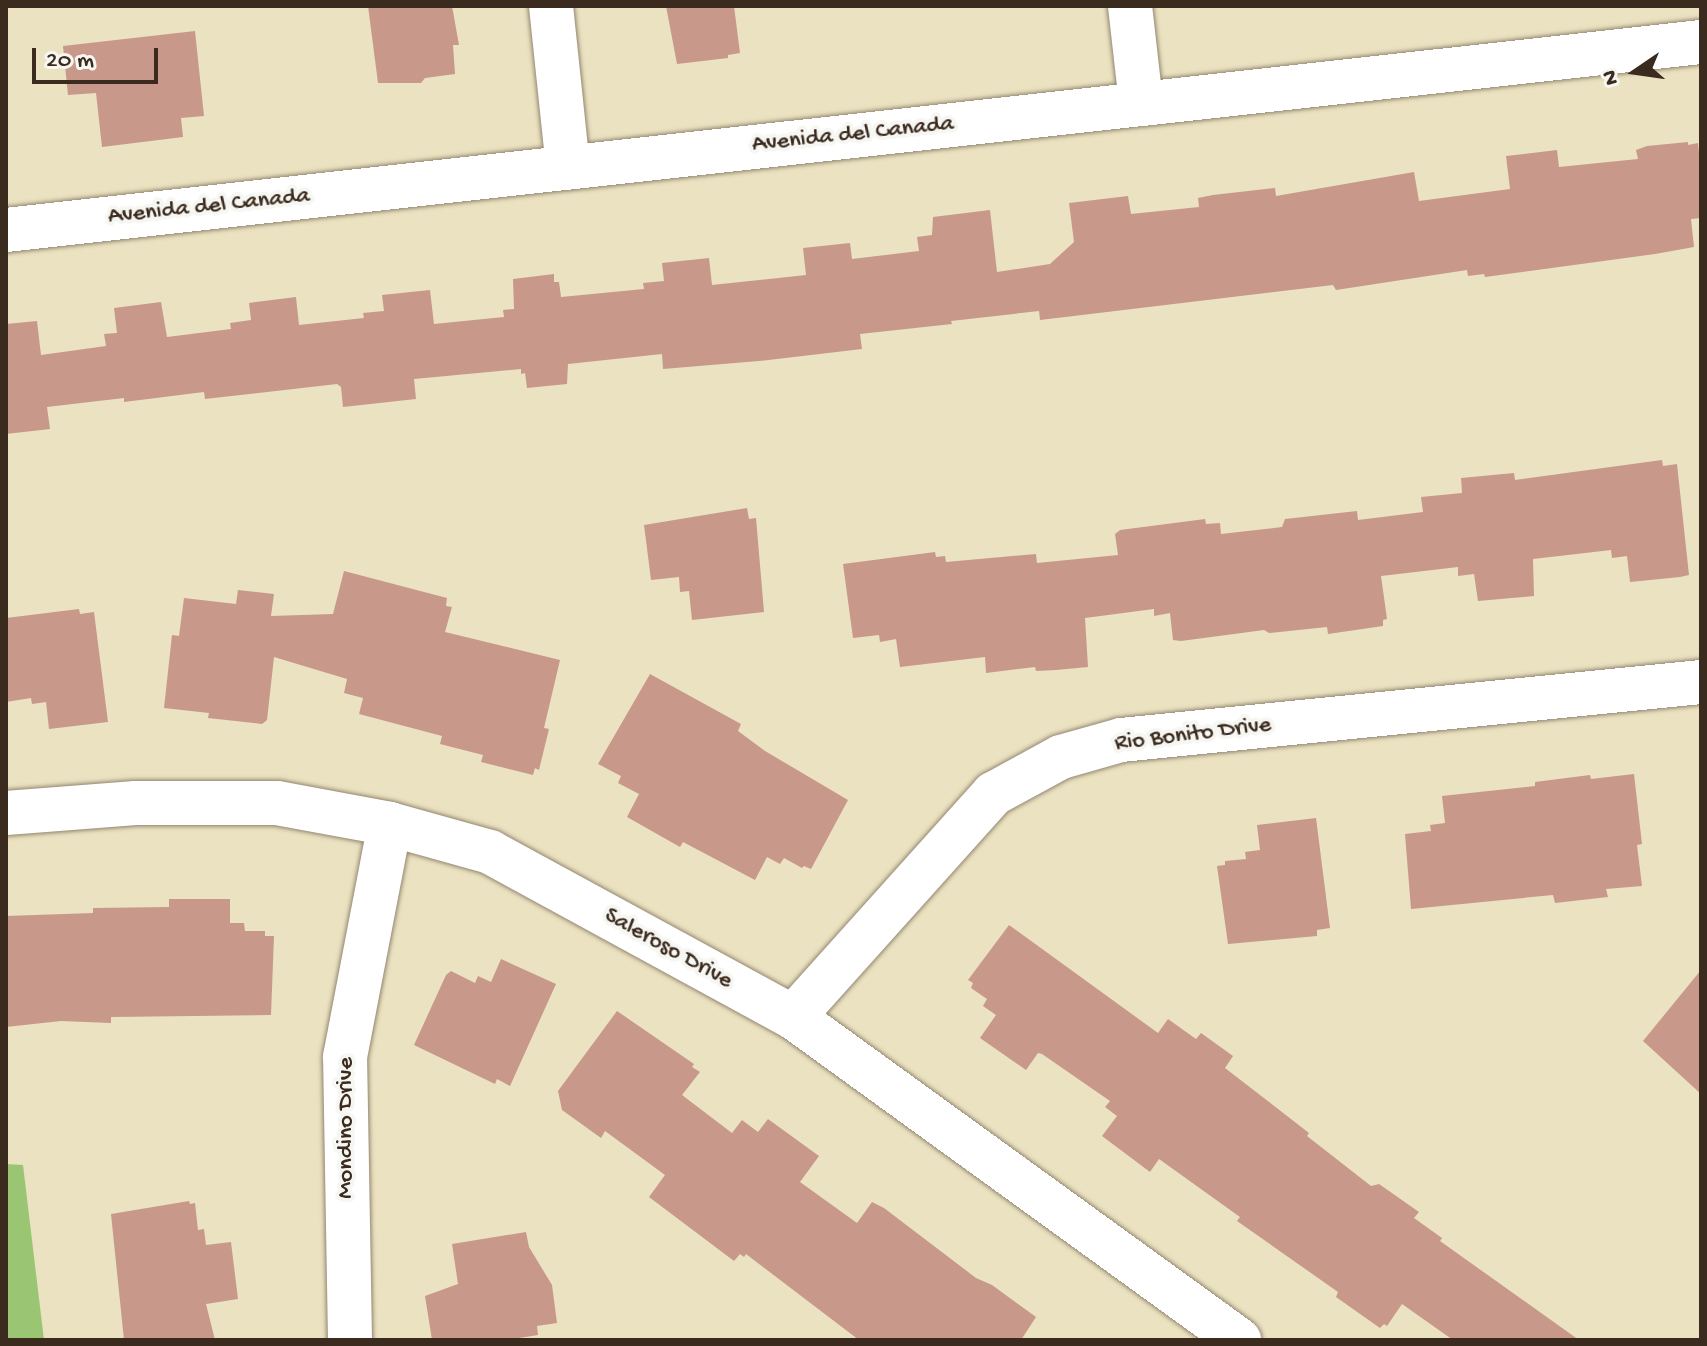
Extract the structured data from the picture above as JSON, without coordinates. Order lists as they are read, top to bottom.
{
  "streets": {
    "street": [
      "Avenida del Canada",
      "Rio Bonito Drive",
      "Saleroso Drive",
      "Mondino Drive"
    ]
  },
  "crossings": [
    ["Rio Bonito Drive", "Saleroso Drive"],
    ["Saleroso Drive", "Mondino Drive"]
  ],
  "scale_bar": "20 m",
  "north": "left"
}
